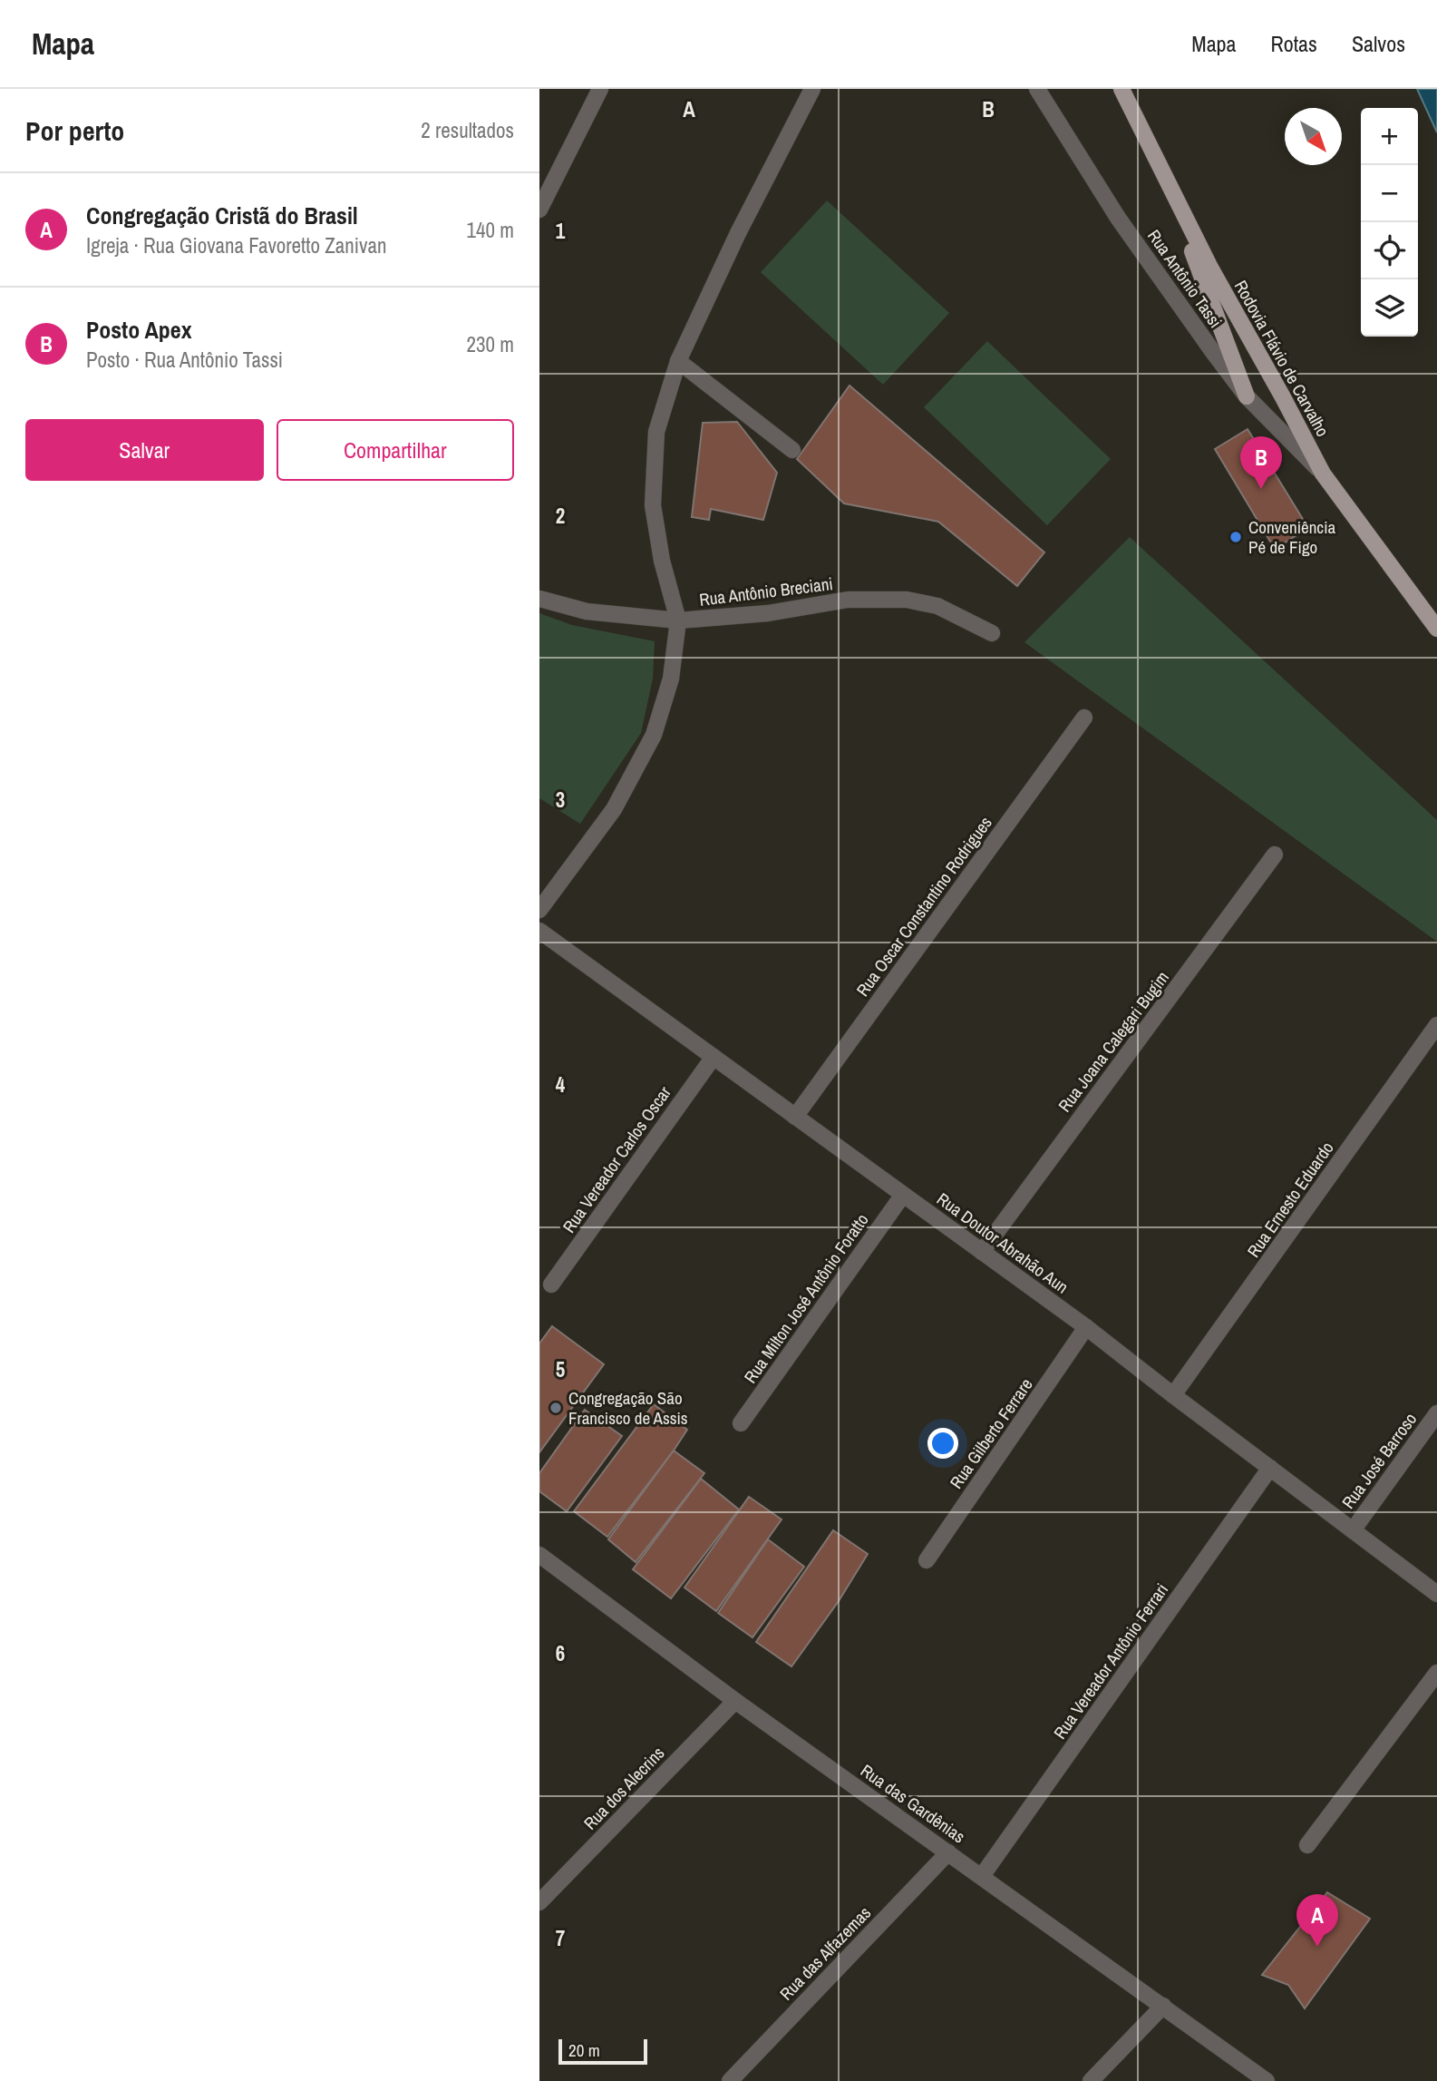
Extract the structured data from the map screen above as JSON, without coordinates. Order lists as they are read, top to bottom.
{
  "streets": {
    "main road": ["Rodovia Flávio de Carvalho"],
    "street": [
      "Rua Antônio Tassi",
      "Rua Antônio Breciani",
      "Rua Oscar Constantino Rodrigues",
      "Rua Joana Calegari Bugim",
      "Rua Vereador Carlos Oscar",
      "Rua Ernesto Eduardo",
      "Rua Doutor Abrahão Aun",
      "Rua Milton José Antônio Foratto",
      "Rua Gilberto Ferrare",
      "Rua José Barroso",
      "Rua Vereador Antônio Ferrari",
      "Rua dos Alecrins",
      "Rua das Gardênias",
      "Rua das Alfazemas"
    ]
  },
  "crossings": [
    ["Rua Antônio Tassi", "Rodovia Flávio de Carvalho"],
    ["Rua Oscar Constantino Rodrigues", "Rua Doutor Abrahão Aun"],
    ["Rua Joana Calegari Bugim", "Rua Doutor Abrahão Aun"],
    ["Rua Vereador Carlos Oscar", "Rua Doutor Abrahão Aun"],
    ["Rua Ernesto Eduardo", "Rua Doutor Abrahão Aun"],
    ["Rua Doutor Abrahão Aun", "Rua Milton José Antônio Foratto"],
    ["Rua Doutor Abrahão Aun", "Rua Gilberto Ferrare"],
    ["Rua Doutor Abrahão Aun", "Rua José Barroso"],
    ["Rua Doutor Abrahão Aun", "Rua Vereador Antônio Ferrari"],
    ["Rua Vereador Antônio Ferrari", "Rua das Gardênias"],
    ["Rua dos Alecrins", "Rua das Gardênias"],
    ["Rua das Gardênias", "Rua das Alfazemas"]
  ],
  "places": ["Conveniência Pé de Figo", "Congregação São Francisco de Assis"],
  "scale_bar": "20 m",
  "north": "bottom right",
  "page": {
    "header": "Mapa",
    "nav": ["Mapa", "Rotas", "Salvos"],
    "heading": ["Por perto", "2 resultados"],
    "map_buttons": ["+", "−"],
    "list": [
      {
        "mark": "A",
        "name": "Congregação Cristã do Brasil",
        "note": "Igreja · Rua Giovana Favoretto Zanivan",
        "value": "140 m"
      },
      {
        "mark": "B",
        "name": "Posto Apex",
        "note": "Posto · Rua Antônio Tassi",
        "value": "230 m"
      }
    ],
    "buttons": ["Salvar", "Compartilhar"],
    "pins": ["B", "A"],
    "scale": "20 m"
  },
  "grid": {
    "columns": ["A", "B"],
    "rows": [
      "1",
      "2",
      "3",
      "4",
      "5",
      "6",
      "7"
    ]
  }
}
